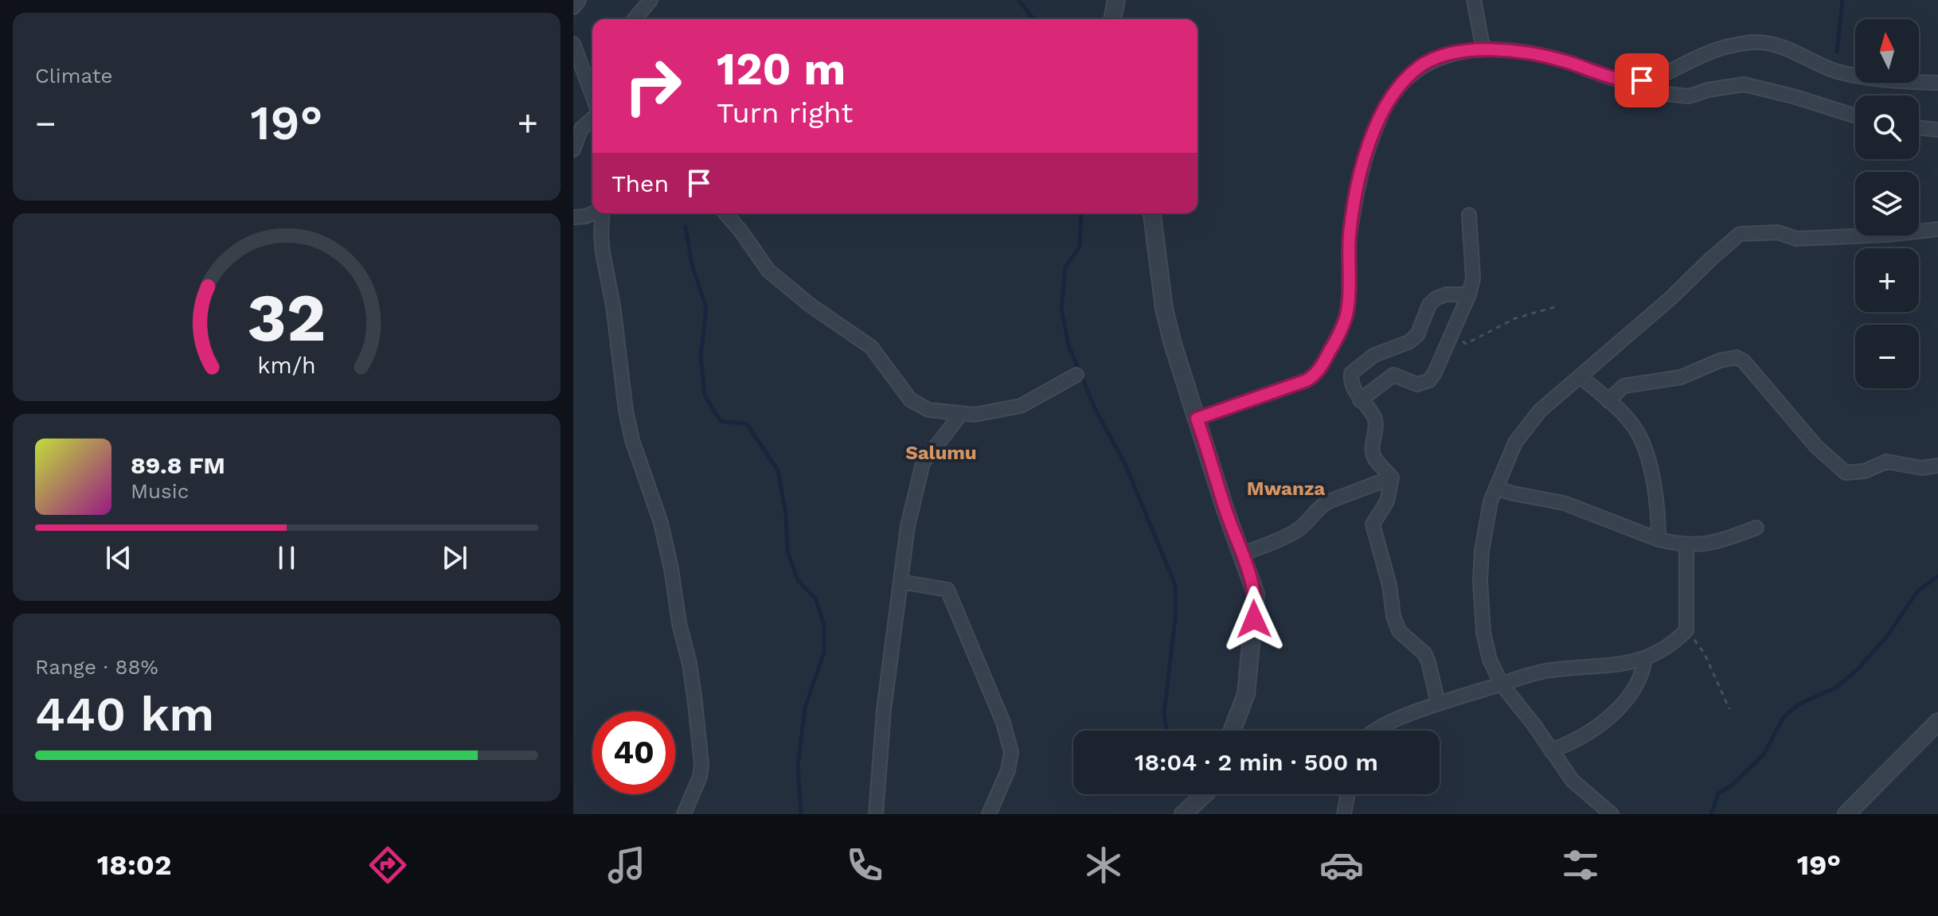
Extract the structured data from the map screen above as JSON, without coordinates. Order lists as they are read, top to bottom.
{
  "districts": ["Salumu", "Mwanza"],
  "north": "top",
  "page": {
    "tile": [
      "Climate",
      ["Range · 88%", "440 km"]
    ],
    "map_buttons": ["+", "−"],
    "turn": ["120 m", "Turn right"],
    "heat": ["−", "19°", "+"],
    "then": "Then",
    "song": ["89.8 FM", "Music"],
    "limit": "40",
    "trip": "18:04 · 2 min · 500 m",
    "tabs": ["18:02", "19°"],
    "gauge": ["32", "km/h"]
  }
}
